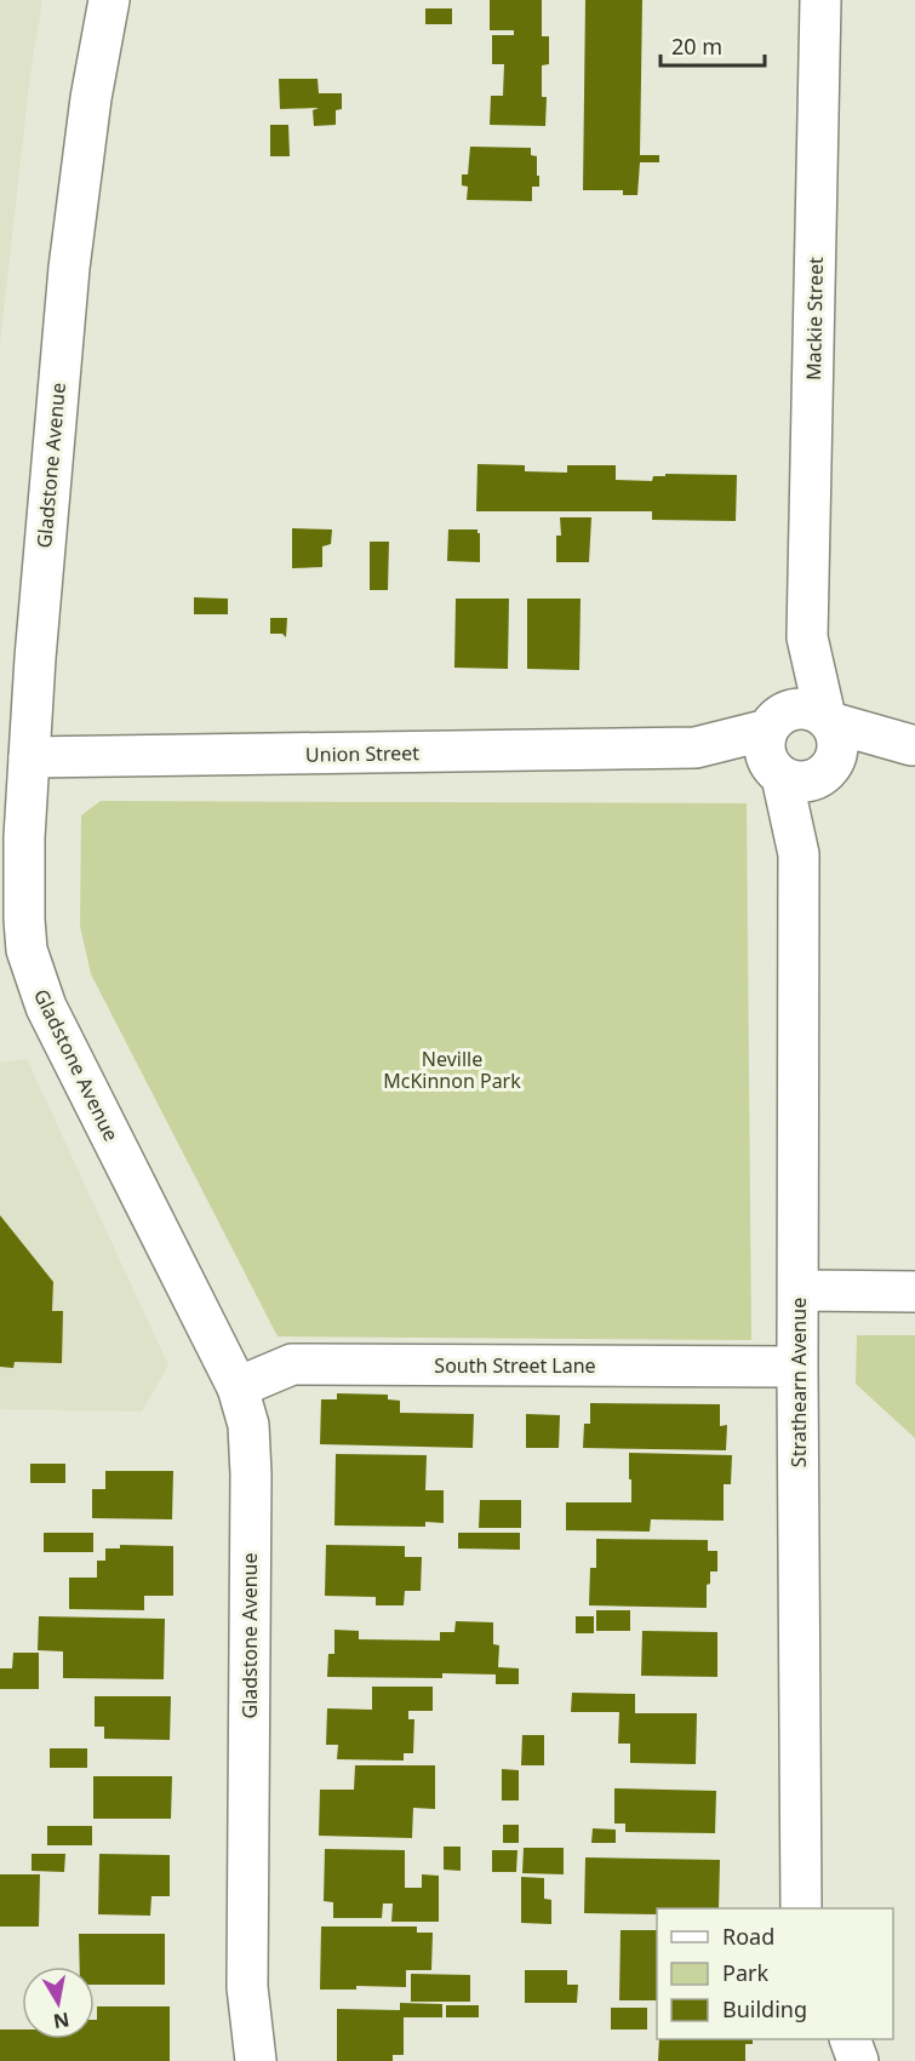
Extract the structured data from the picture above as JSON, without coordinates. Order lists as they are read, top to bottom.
{
  "streets": {
    "street": [
      "Mackie Street",
      "Gladstone Avenue",
      "Union Street",
      "South Street Lane",
      "Strathearn Avenue"
    ]
  },
  "crossings": [
    ["Gladstone Avenue", "Union Street"],
    ["Gladstone Avenue", "South Street Lane"],
    ["Union Street", "Strathearn Avenue"],
    ["South Street Lane", "Strathearn Avenue"]
  ],
  "parks": ["Neville McKinnon Park"],
  "legend": ["Road", "Park", "Building"],
  "scale_bar": "20 m",
  "north": "bottom"
}
